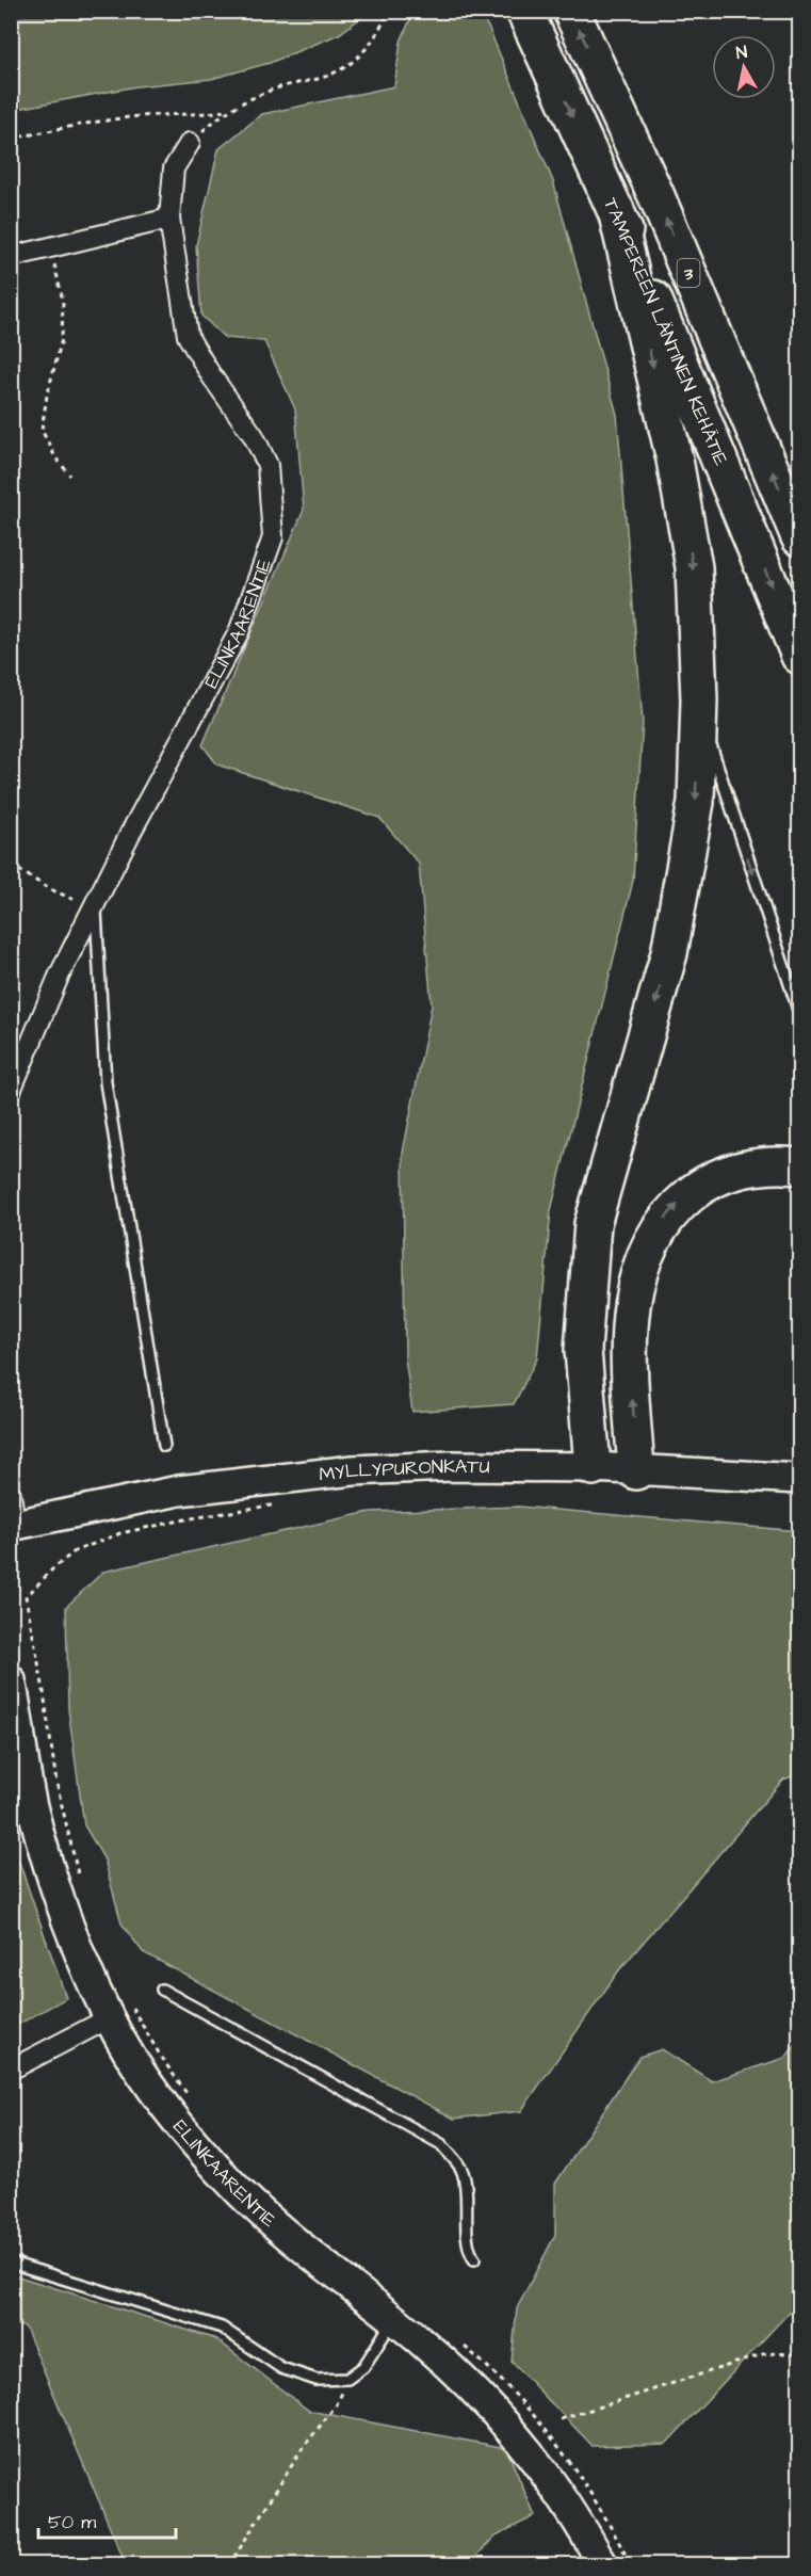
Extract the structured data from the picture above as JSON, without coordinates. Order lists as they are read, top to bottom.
{
  "streets": {
    "highway": ["3", "TAMPEREEN LÄNTINEN KEHÄTIE"],
    "street": ["ELINKAARENTIE", "MYLLYPURONKATU"]
  },
  "scale_bar": "50 m",
  "north": "top"
}
